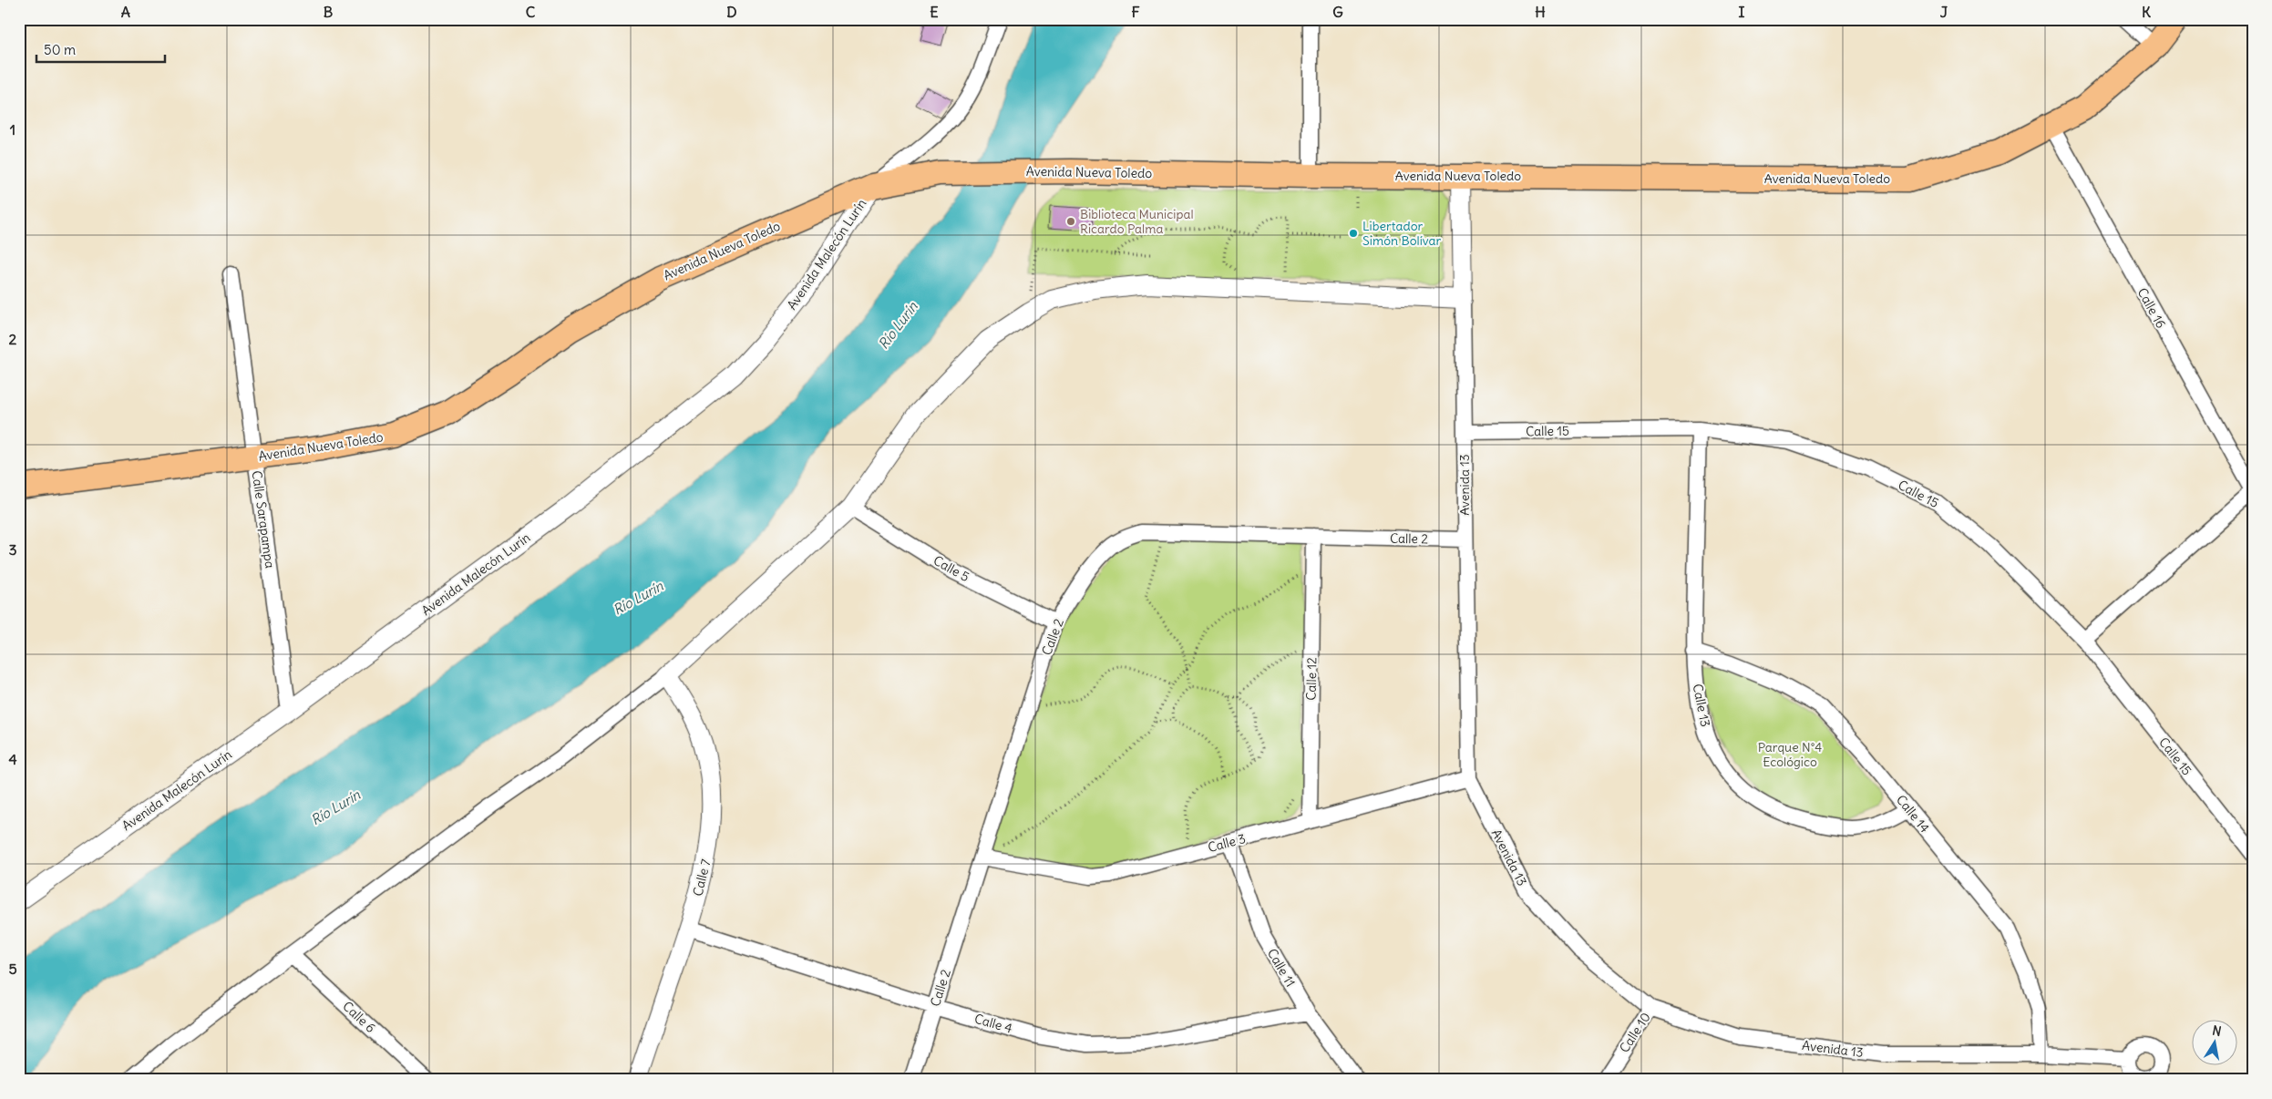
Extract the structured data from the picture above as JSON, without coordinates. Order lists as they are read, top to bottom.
{
  "streets": {
    "main road": ["Avenida Nueva Toledo"],
    "street": [
      "Avenida Malecón Lurín",
      "Calle 16",
      "Calle 15",
      "Avenida 13",
      "Calle Sarapampa",
      "Calle 2",
      "Calle 5",
      "Calle 12",
      "Calle 13",
      "Calle 14",
      "Calle 3",
      "Calle 7",
      "Calle 11",
      "Calle 6",
      "Calle 4",
      "Calle 10"
    ]
  },
  "crossings": [
    ["Avenida Nueva Toledo", "Avenida Malecón Lurín"],
    ["Avenida Nueva Toledo", "Calle 16"],
    ["Avenida Nueva Toledo", "Avenida 13"],
    ["Avenida Nueva Toledo", "Calle Sarapampa"],
    ["Avenida Malecón Lurín", "Calle Sarapampa"],
    ["Calle 15", "Avenida 13"],
    ["Calle 15", "Calle 13"],
    ["Avenida 13", "Calle 2"],
    ["Avenida 13", "Calle 14"],
    ["Avenida 13", "Calle 3"],
    ["Avenida 13", "Calle 10"],
    ["Calle 2", "Calle 5"],
    ["Calle 2", "Calle 12"],
    ["Calle 2", "Calle 3"],
    ["Calle 2", "Calle 4"],
    ["Calle 12", "Calle 3"],
    ["Calle 13", "Calle 14"],
    ["Calle 3", "Calle 11"],
    ["Calle 7", "Calle 4"],
    ["Calle 11", "Calle 4"]
  ],
  "water": ["Río Lurín"],
  "parks": ["Parque N°4 Ecológico"],
  "places": ["Biblioteca Municipal Ricardo Palma", "Libertador Simón Bolívar"],
  "scale_bar": "50 m",
  "north": "top",
  "grid": {
    "columns": [
      "A",
      "B",
      "C",
      "D",
      "E",
      "F",
      "G",
      "H",
      "I",
      "J",
      "K"
    ],
    "rows": [
      "1",
      "2",
      "3",
      "4",
      "5"
    ]
  }
}
